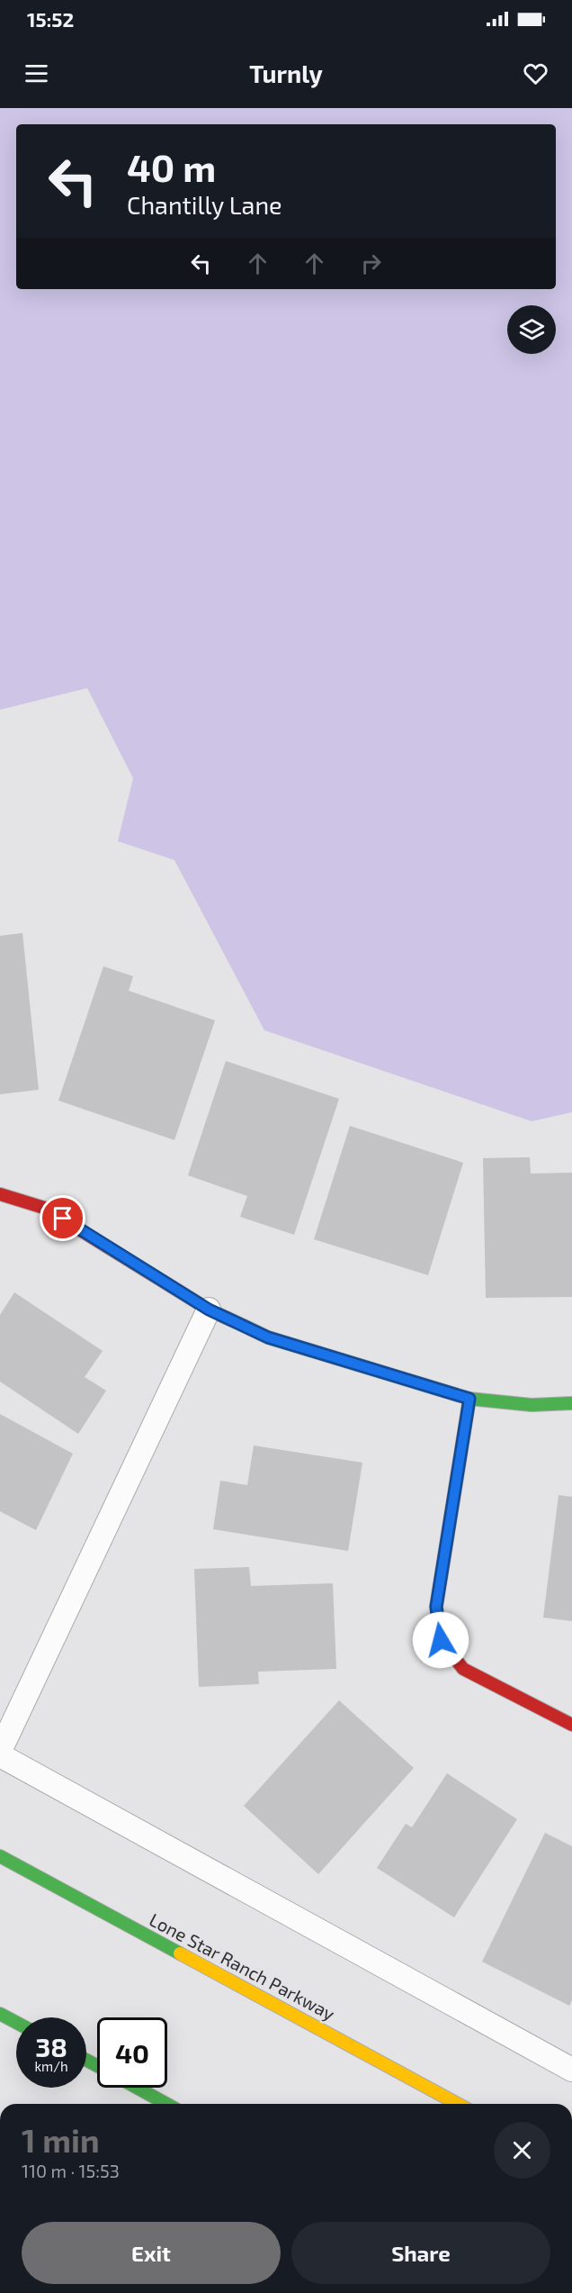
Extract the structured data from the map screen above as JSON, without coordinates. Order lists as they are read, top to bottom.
{
  "streets": {
    "street": ["Lone Star Ranch Parkway"]
  },
  "page": {
    "status": "15:52",
    "header": "Turnly",
    "turn": ["40 m", "Chantilly Lane"],
    "speed": "38 km/h",
    "limit": "40",
    "heading": ["1 min", "110 m · 15:53"],
    "buttons": ["Exit", "Share"]
  }
}
